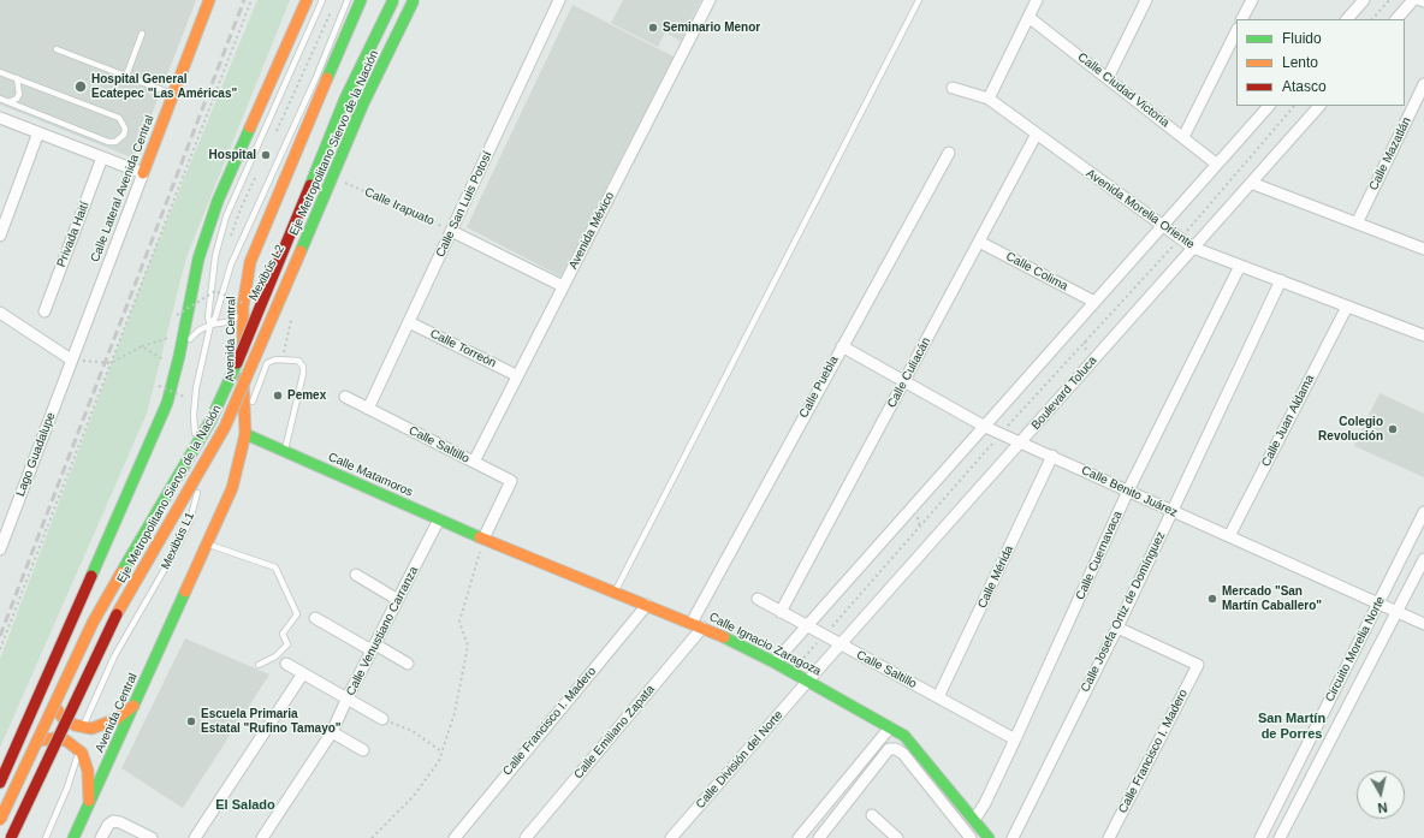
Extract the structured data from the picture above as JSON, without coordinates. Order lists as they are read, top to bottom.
{
  "streets": {
    "main road": [
      "Eje Metropolitano Siervo de la Nación",
      "Calle Lateral Avenida Central",
      "Avenida Central",
      "Calle Matamoros",
      "Calle Ignacio Zaragoza"
    ],
    "street": [
      "Calle Ciudad Victoria",
      "Calle Mazatlán",
      "Calle San Luis Potosí",
      "Avenida Morelia Oriente",
      "Avenida México",
      "Privada Haití",
      "Calle Colima",
      "Calle Torreón",
      "Calle Culiacán",
      "Calle Puebla",
      "Boulevard Toluca",
      "Calle Juan Aldama",
      "Calle Saltillo",
      "Lago Guadalupe",
      "Calle Benito Juárez",
      "Calle Cuernavaca",
      "Calle Mérida",
      "Calle Josefa Ortiz de Domínguez",
      "Calle Venustiano Carranza",
      "Circuito Morelia Norte",
      "Calle Francisco I. Madero",
      "Calle Emiliano Zapata",
      "Calle División del Norte"
    ],
    "lane": ["Mexibús L2", "Mexibús L1"],
    "path": ["Calle Irapuato"]
  },
  "crossings": [
    ["Eje Metropolitano Siervo de la Nación", "Mexibús L2"],
    ["Calle Lateral Avenida Central", "Lago Guadalupe"],
    ["Calle San Luis Potosí", "Calle Irapuato"],
    ["Calle San Luis Potosí", "Calle Torreón"],
    ["Calle San Luis Potosí", "Calle Saltillo"],
    ["Avenida Morelia Oriente", "Calle Culiacán"],
    ["Avenida Morelia Oriente", "Boulevard Toluca"],
    ["Avenida Morelia Oriente", "Calle Juan Aldama"],
    ["Avenida Morelia Oriente", "Calle Cuernavaca"],
    ["Avenida Morelia Oriente", "Calle Josefa Ortiz de Domínguez"],
    ["Avenida México", "Calle Torreón"],
    ["Avenida México", "Calle Saltillo"],
    ["Calle Colima", "Calle Culiacán"],
    ["Mexibús L2", "Avenida Central"],
    ["Mexibús L2", "Mexibús L1"],
    ["Avenida Central", "Calle Matamoros"],
    ["Calle Culiacán", "Calle Saltillo"],
    ["Calle Culiacán", "Calle Benito Juárez"],
    ["Calle Puebla", "Calle Benito Juárez"],
    ["Calle Puebla", "Calle Ignacio Zaragoza"],
    ["Boulevard Toluca", "Calle Saltillo"],
    ["Boulevard Toluca", "Calle Benito Juárez"],
    ["Boulevard Toluca", "Calle Ignacio Zaragoza"],
    ["Boulevard Toluca", "Calle División del Norte"],
    ["Calle Juan Aldama", "Calle Benito Juárez"],
    ["Calle Saltillo", "Calle Matamoros"],
    ["Calle Saltillo", "Calle Cuernavaca"],
    ["Calle Saltillo", "Calle Mérida"],
    ["Calle Saltillo", "Calle Ignacio Zaragoza"],
    ["Calle Matamoros", "Calle Venustiano Carranza"],
    ["Calle Matamoros", "Calle Ignacio Zaragoza"],
    ["Calle Benito Juárez", "Calle Cuernavaca"],
    ["Calle Benito Juárez", "Calle Mérida"],
    ["Calle Benito Juárez", "Calle Josefa Ortiz de Domínguez"],
    ["Calle Benito Juárez", "Circuito Morelia Norte"],
    ["Calle Cuernavaca", "Calle Ignacio Zaragoza"],
    ["Calle Josefa Ortiz de Domínguez", "Calle Francisco I. Madero"],
    ["Calle Ignacio Zaragoza", "Calle Francisco I. Madero"],
    ["Calle Ignacio Zaragoza", "Calle Emiliano Zapata"],
    ["Calle Ignacio Zaragoza", "Calle División del Norte"]
  ],
  "districts": ["San Martín de Porres", "El Salado"],
  "places": [
    "Seminario Menor",
    "Hospital General Ecatepec \"Las Américas\"",
    "Hospital",
    "Pemex",
    "Colegio Revolución",
    "Mercado \"San Martín Caballero\"",
    "Escuela Primaria Estatal \"Rufino Tamayo\""
  ],
  "legend": ["Fluido", "Lento", "Atasco"],
  "north": "bottom"
}
